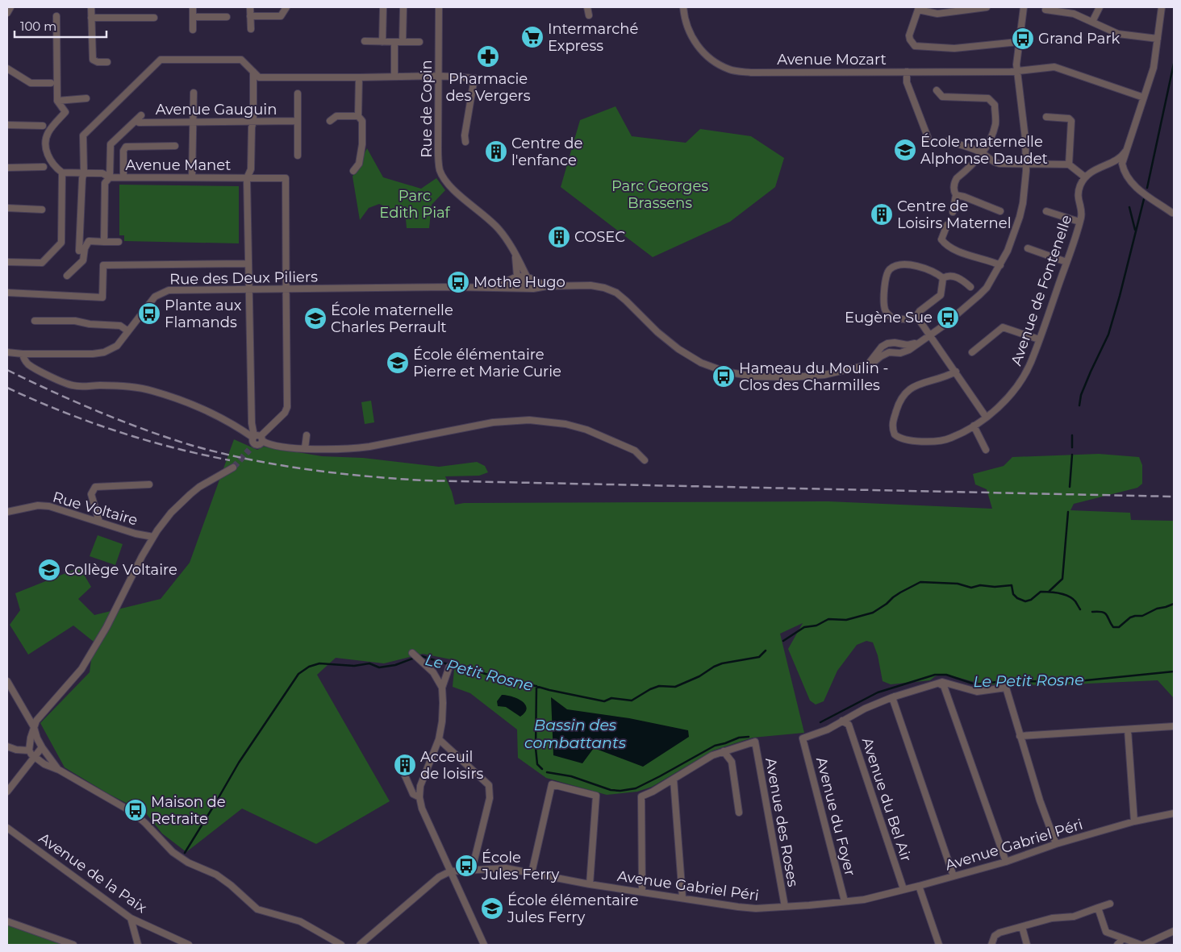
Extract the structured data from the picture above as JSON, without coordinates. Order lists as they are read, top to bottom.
{
  "streets": {
    "street": [
      "Avenue Mozart",
      "Rue de Copin",
      "Avenue Gauguin",
      "Avenue Manet",
      "Rue des Deux Piliers",
      "Avenue de Fontenelle",
      "Rue Voltaire",
      "Avenue du Bel Air",
      "Avenue du Foyer",
      "Avenue des Roses",
      "Avenue Gabriel Péri",
      "Avenue de la Paix"
    ]
  },
  "crossings": [
    ["Avenue Mozart", "Rue des Deux Piliers"],
    ["Rue de Copin", "Rue des Deux Piliers"],
    ["Avenue Gauguin", "Avenue Manet"],
    ["Avenue Manet", "Rue des Deux Piliers"],
    ["Avenue du Bel Air", "Avenue du Foyer"],
    ["Avenue du Bel Air", "Avenue Gabriel Péri"],
    ["Avenue du Foyer", "Avenue Gabriel Péri"],
    ["Avenue des Roses", "Avenue Gabriel Péri"]
  ],
  "water": ["Le Petit Rosne", "Bassin des combattants"],
  "parks": ["Parc Georges Brassens", "Parc Edith Piaf"],
  "places": {
    "supermarket": ["Intermarché Express"],
    "bus stop": [
      "Grand Park",
      "Mothe Hugo",
      "Plante aux Flamands",
      "Eugène Sue",
      "Hameau du Moulin - Clos des Charmilles",
      "Maison de Retraite",
      "École Jules Ferry"
    ],
    "pharmacy": ["Pharmacie des Vergers"],
    "school or university": [
      "École maternelle Alphonse Daudet",
      "École maternelle Charles Perrault",
      "École élémentaire Pierre et Marie Curie",
      "Collège Voltaire",
      "École élémentaire Jules Ferry"
    ],
    "building": [
      "Centre de l'enfance",
      "Centre de Loisirs Maternel",
      "COSEC",
      "Acceuil de loisirs"
    ]
  },
  "scale_bar": "100 m"
}
